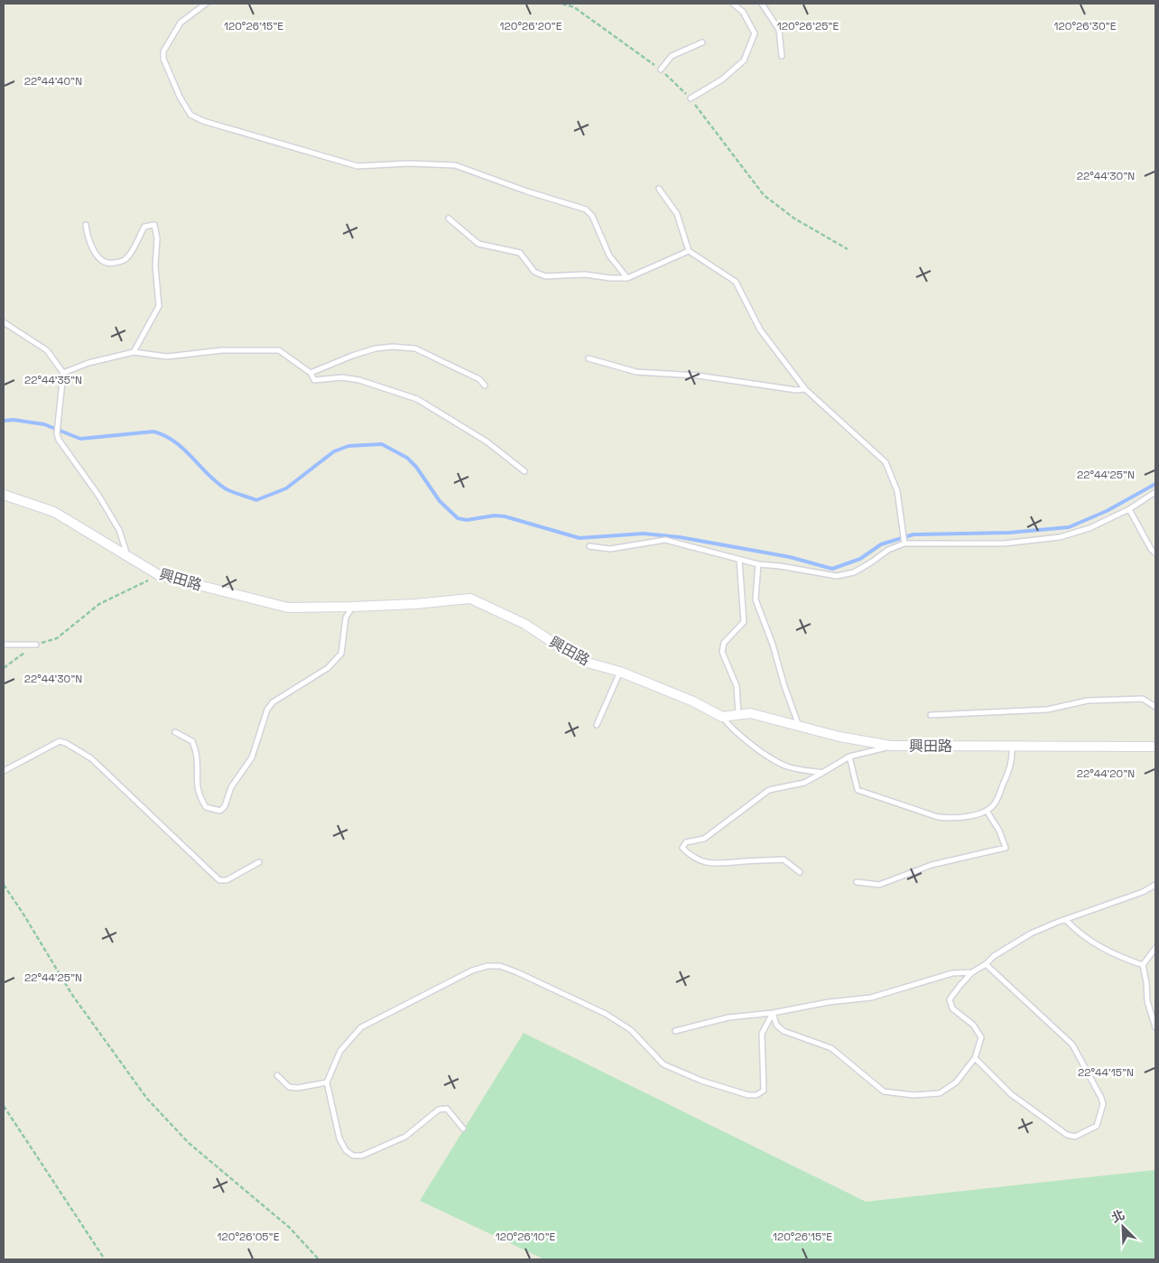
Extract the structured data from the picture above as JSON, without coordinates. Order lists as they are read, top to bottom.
{
  "streets": {
    "street": ["興田路"]
  },
  "north": "top left",
  "coordinates": [
    "120°26'15\"E",
    "120°26'20\"E",
    "120°26'25\"E",
    "120°26'30\"E",
    "22°44'40\"N",
    "22°44'30\"N",
    "22°44'35\"N",
    "22°44'25\"N",
    "22°44'20\"N",
    "22°44'15\"N",
    "120°26'05\"E",
    "120°26'10\"E"
  ]
}
